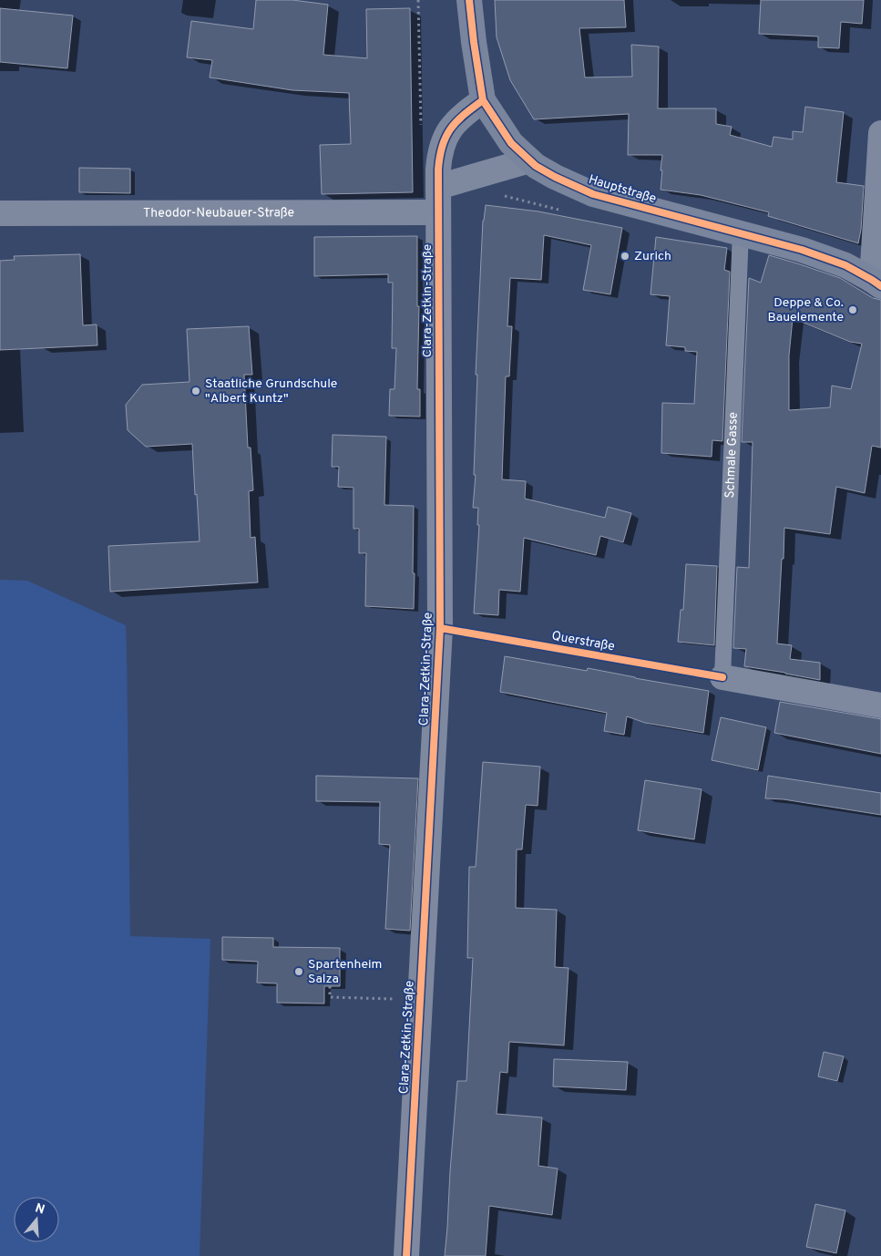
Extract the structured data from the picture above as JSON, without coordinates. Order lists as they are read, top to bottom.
{
  "streets": {
    "street": ["Hauptstraße", "Theodor-Neubauer-Straße", "Clara-Zetkin-Straße"],
    "lane": ["Schmale Gasse"],
    "cycle path": ["Querstraße"]
  },
  "crossings": [
    ["Hauptstraße", "Clara-Zetkin-Straße"],
    ["Hauptstraße", "Schmale Gasse"],
    ["Theodor-Neubauer-Straße", "Clara-Zetkin-Straße"]
  ],
  "places": [
    "Zurich",
    "Deppe & Co. Bauelemente",
    "Staatliche Grundschule \"Albert Kuntz\"",
    "Spartenheim Salza"
  ],
  "north": "top"
}
